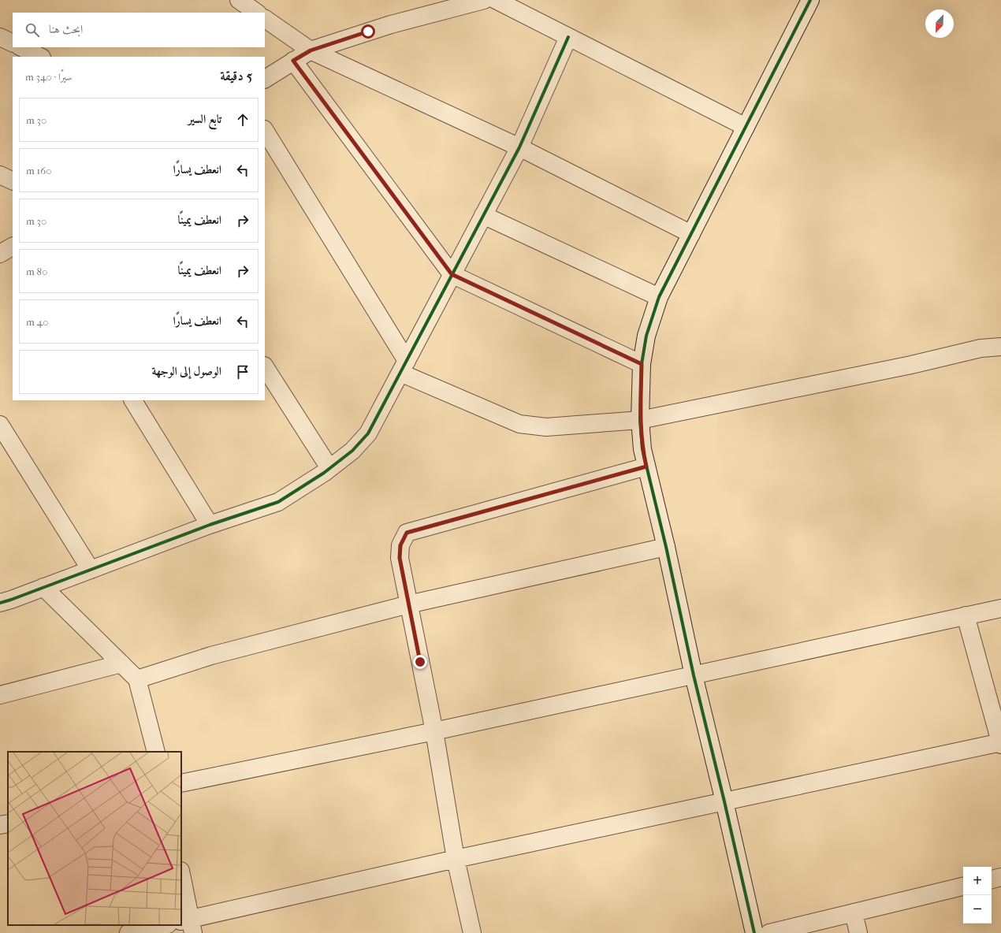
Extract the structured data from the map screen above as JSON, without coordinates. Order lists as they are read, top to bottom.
{
  "north": "bottom left",
  "page": {
    "search": "ابحث هنا",
    "heading": ["5 دقيقة", "سيرًا · 340 m"],
    "list": [
      ["تابع السير", "30 m"],
      ["انعطف يسارًا", "160 m"],
      ["انعطف يمينًا", "30 m"],
      ["انعطف يمينًا", "80 m"],
      ["انعطف يسارًا", "40 m"],
      "الوصول إلى الوجهة"
    ],
    "map_buttons": ["+", "−"]
  }
}
